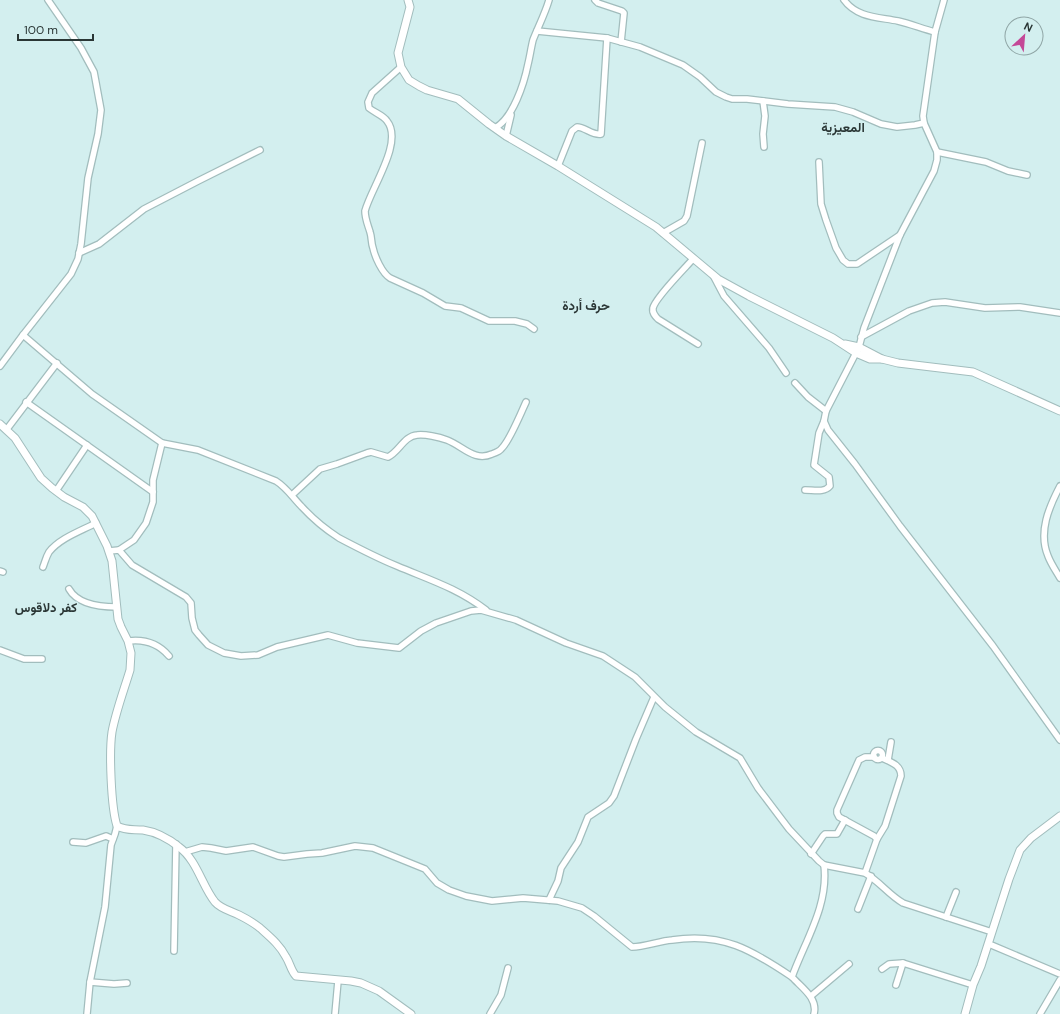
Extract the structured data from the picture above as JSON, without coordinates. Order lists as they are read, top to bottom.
{
  "districts": ["المعيزية", "حرف أردة", "كفر دلاقوس"],
  "scale_bar": "100 m",
  "north": "top right"
}
